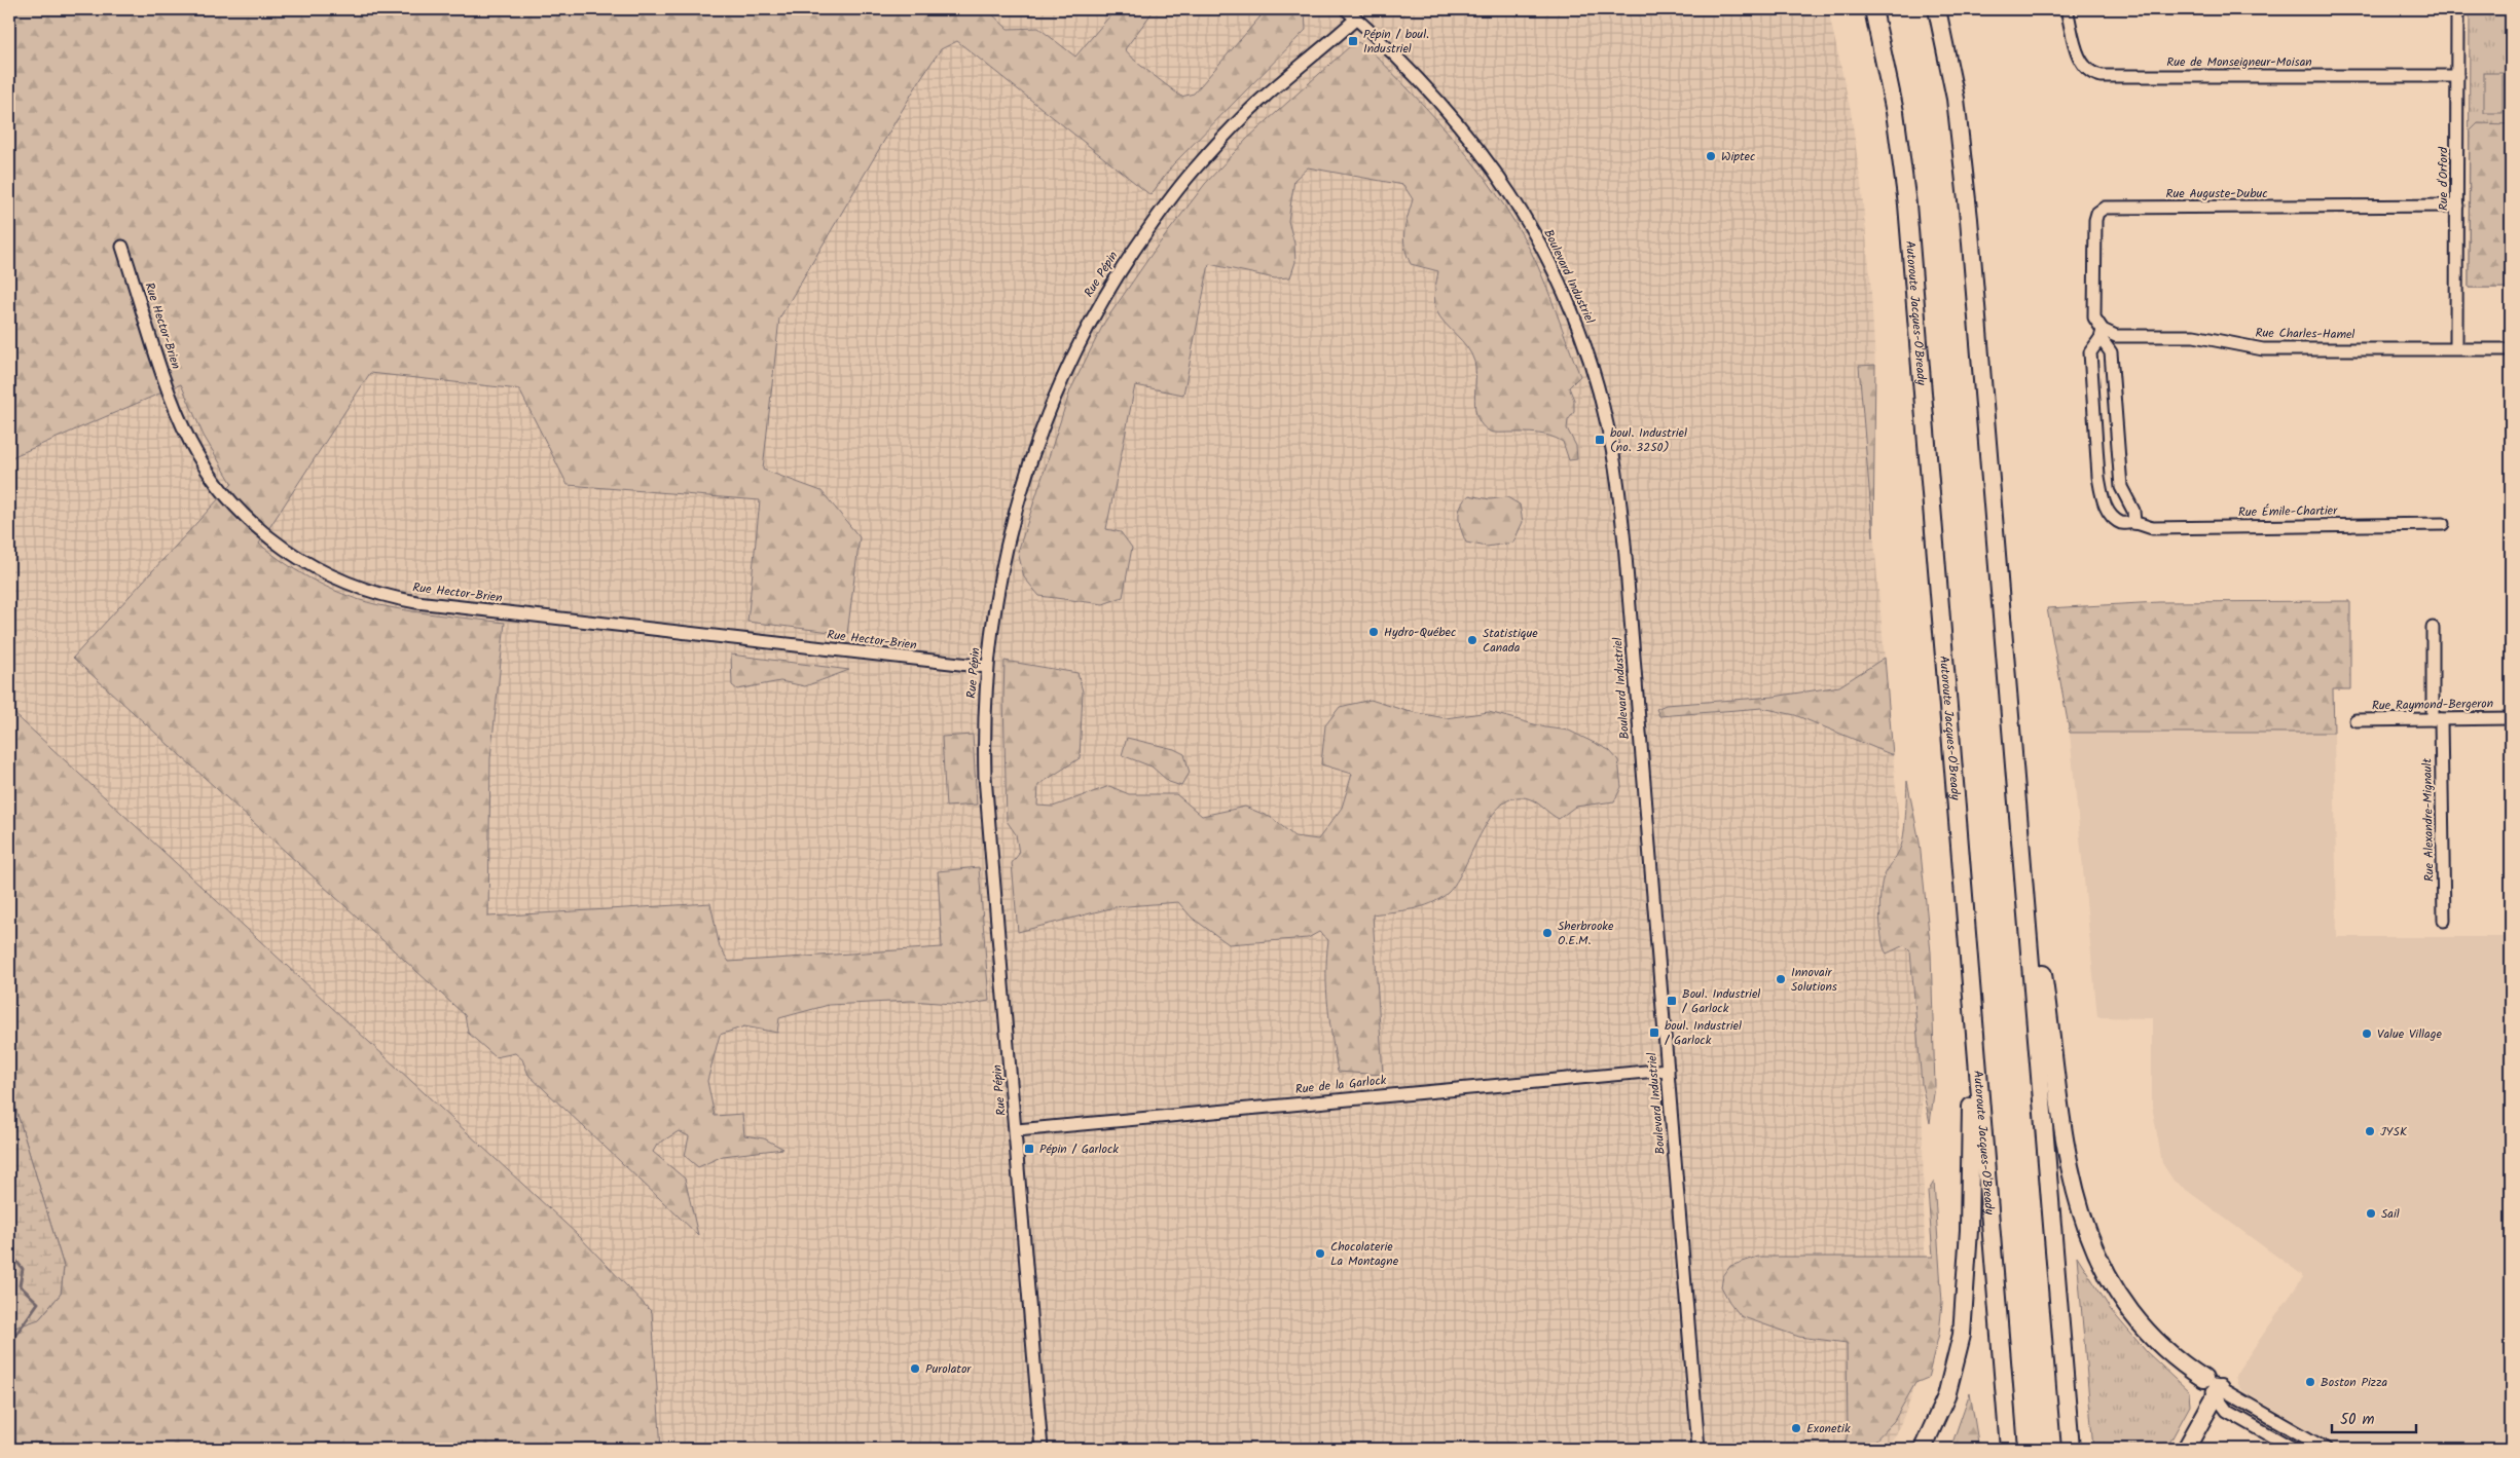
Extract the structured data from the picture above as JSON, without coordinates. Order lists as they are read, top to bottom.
{
  "streets": {
    "highway": ["Autoroute Jacques-O'Bready"],
    "street": [
      "Rue de Monseigneur-Moisan",
      "Rue d'Orford",
      "Rue Auguste-Dubuc",
      "Rue Pépin",
      "Boulevard Industriel",
      "Rue Hector-Brien",
      "Rue Charles-Hamel",
      "Rue Émile-Chartier",
      "Rue Raymond-Bergeron",
      "Rue Alexandre-Mignault",
      "Rue de la Garlock"
    ]
  },
  "crossings": [
    ["Rue de Monseigneur-Moisan", "Rue d'Orford"],
    ["Rue d'Orford", "Rue Auguste-Dubuc"],
    ["Rue d'Orford", "Rue Charles-Hamel"],
    ["Rue Auguste-Dubuc", "Rue Charles-Hamel"],
    ["Rue Auguste-Dubuc", "Rue Émile-Chartier"],
    ["Rue Pépin", "Boulevard Industriel"],
    ["Rue Pépin", "Rue Hector-Brien"],
    ["Rue Pépin", "Rue de la Garlock"],
    ["Boulevard Industriel", "Rue de la Garlock"],
    ["Rue Charles-Hamel", "Rue Émile-Chartier"],
    ["Rue Raymond-Bergeron", "Rue Alexandre-Mignault"]
  ],
  "places": {
    "transit": [
      "Pépin / boul. Industriel",
      "boul. Industriel (no. 3250)",
      "Boul. Industriel / Garlock",
      "boul. Industriel / Garlock",
      "Pépin / Garlock"
    ],
    "other": [
      "Wiptec",
      "Hydro-Québec",
      "Statistique Canada",
      "Sherbrooke O.E.M.",
      "Innovair Solutions",
      "Value Village",
      "JYSK",
      "Sail",
      "Chocolaterie La Montagne",
      "Purolator",
      "Boston Pizza",
      "Exonetik"
    ]
  },
  "scale_bar": "50 m"
}
